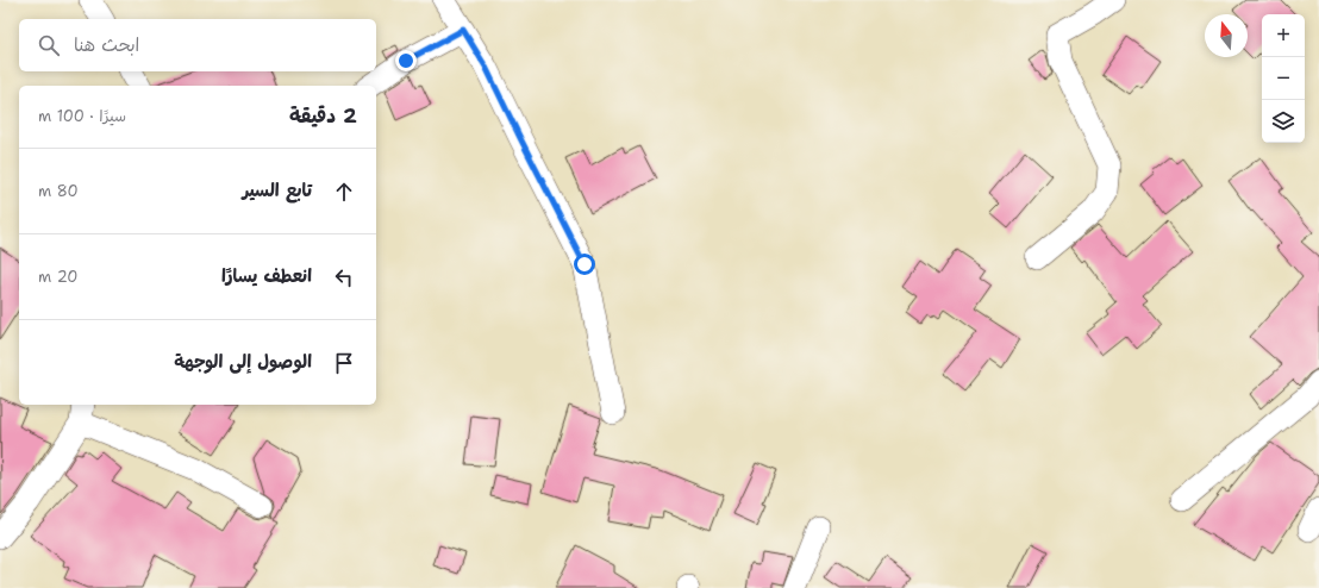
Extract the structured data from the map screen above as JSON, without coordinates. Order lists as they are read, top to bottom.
{
  "north": "top",
  "page": {
    "map_buttons": ["+", "−"],
    "search": "ابحث هنا",
    "heading": ["2 دقيقة", "سيرًا · 100 m"],
    "list": [
      ["تابع السير", "80 m"],
      ["انعطف يسارًا", "20 m"],
      "الوصول إلى الوجهة"
    ]
  }
}
